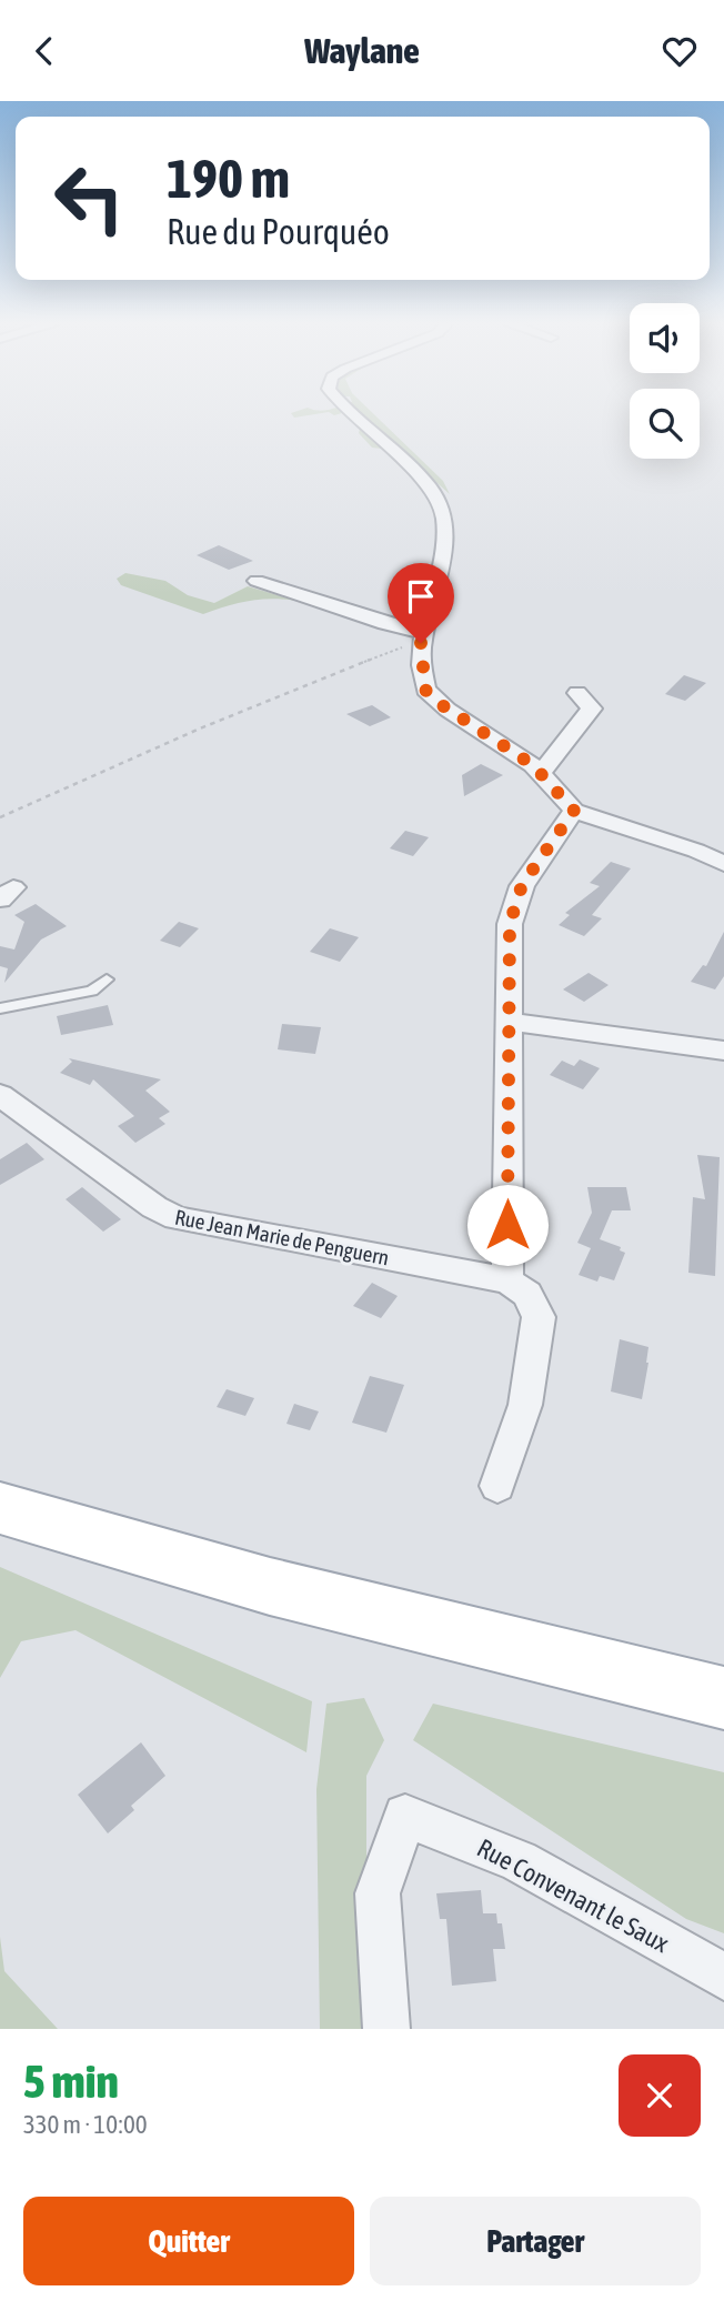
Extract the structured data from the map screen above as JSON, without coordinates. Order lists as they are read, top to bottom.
{
  "streets": {
    "street": ["Rue Jean Marie de Penguern", "Rue Convenant le Saux"]
  },
  "page": {
    "header": "Waylane",
    "turn": ["190 m", "Rue du Pourquéo"],
    "heading": ["5 min", "330 m · 10:00"],
    "buttons": ["Quitter", "Partager"]
  }
}
